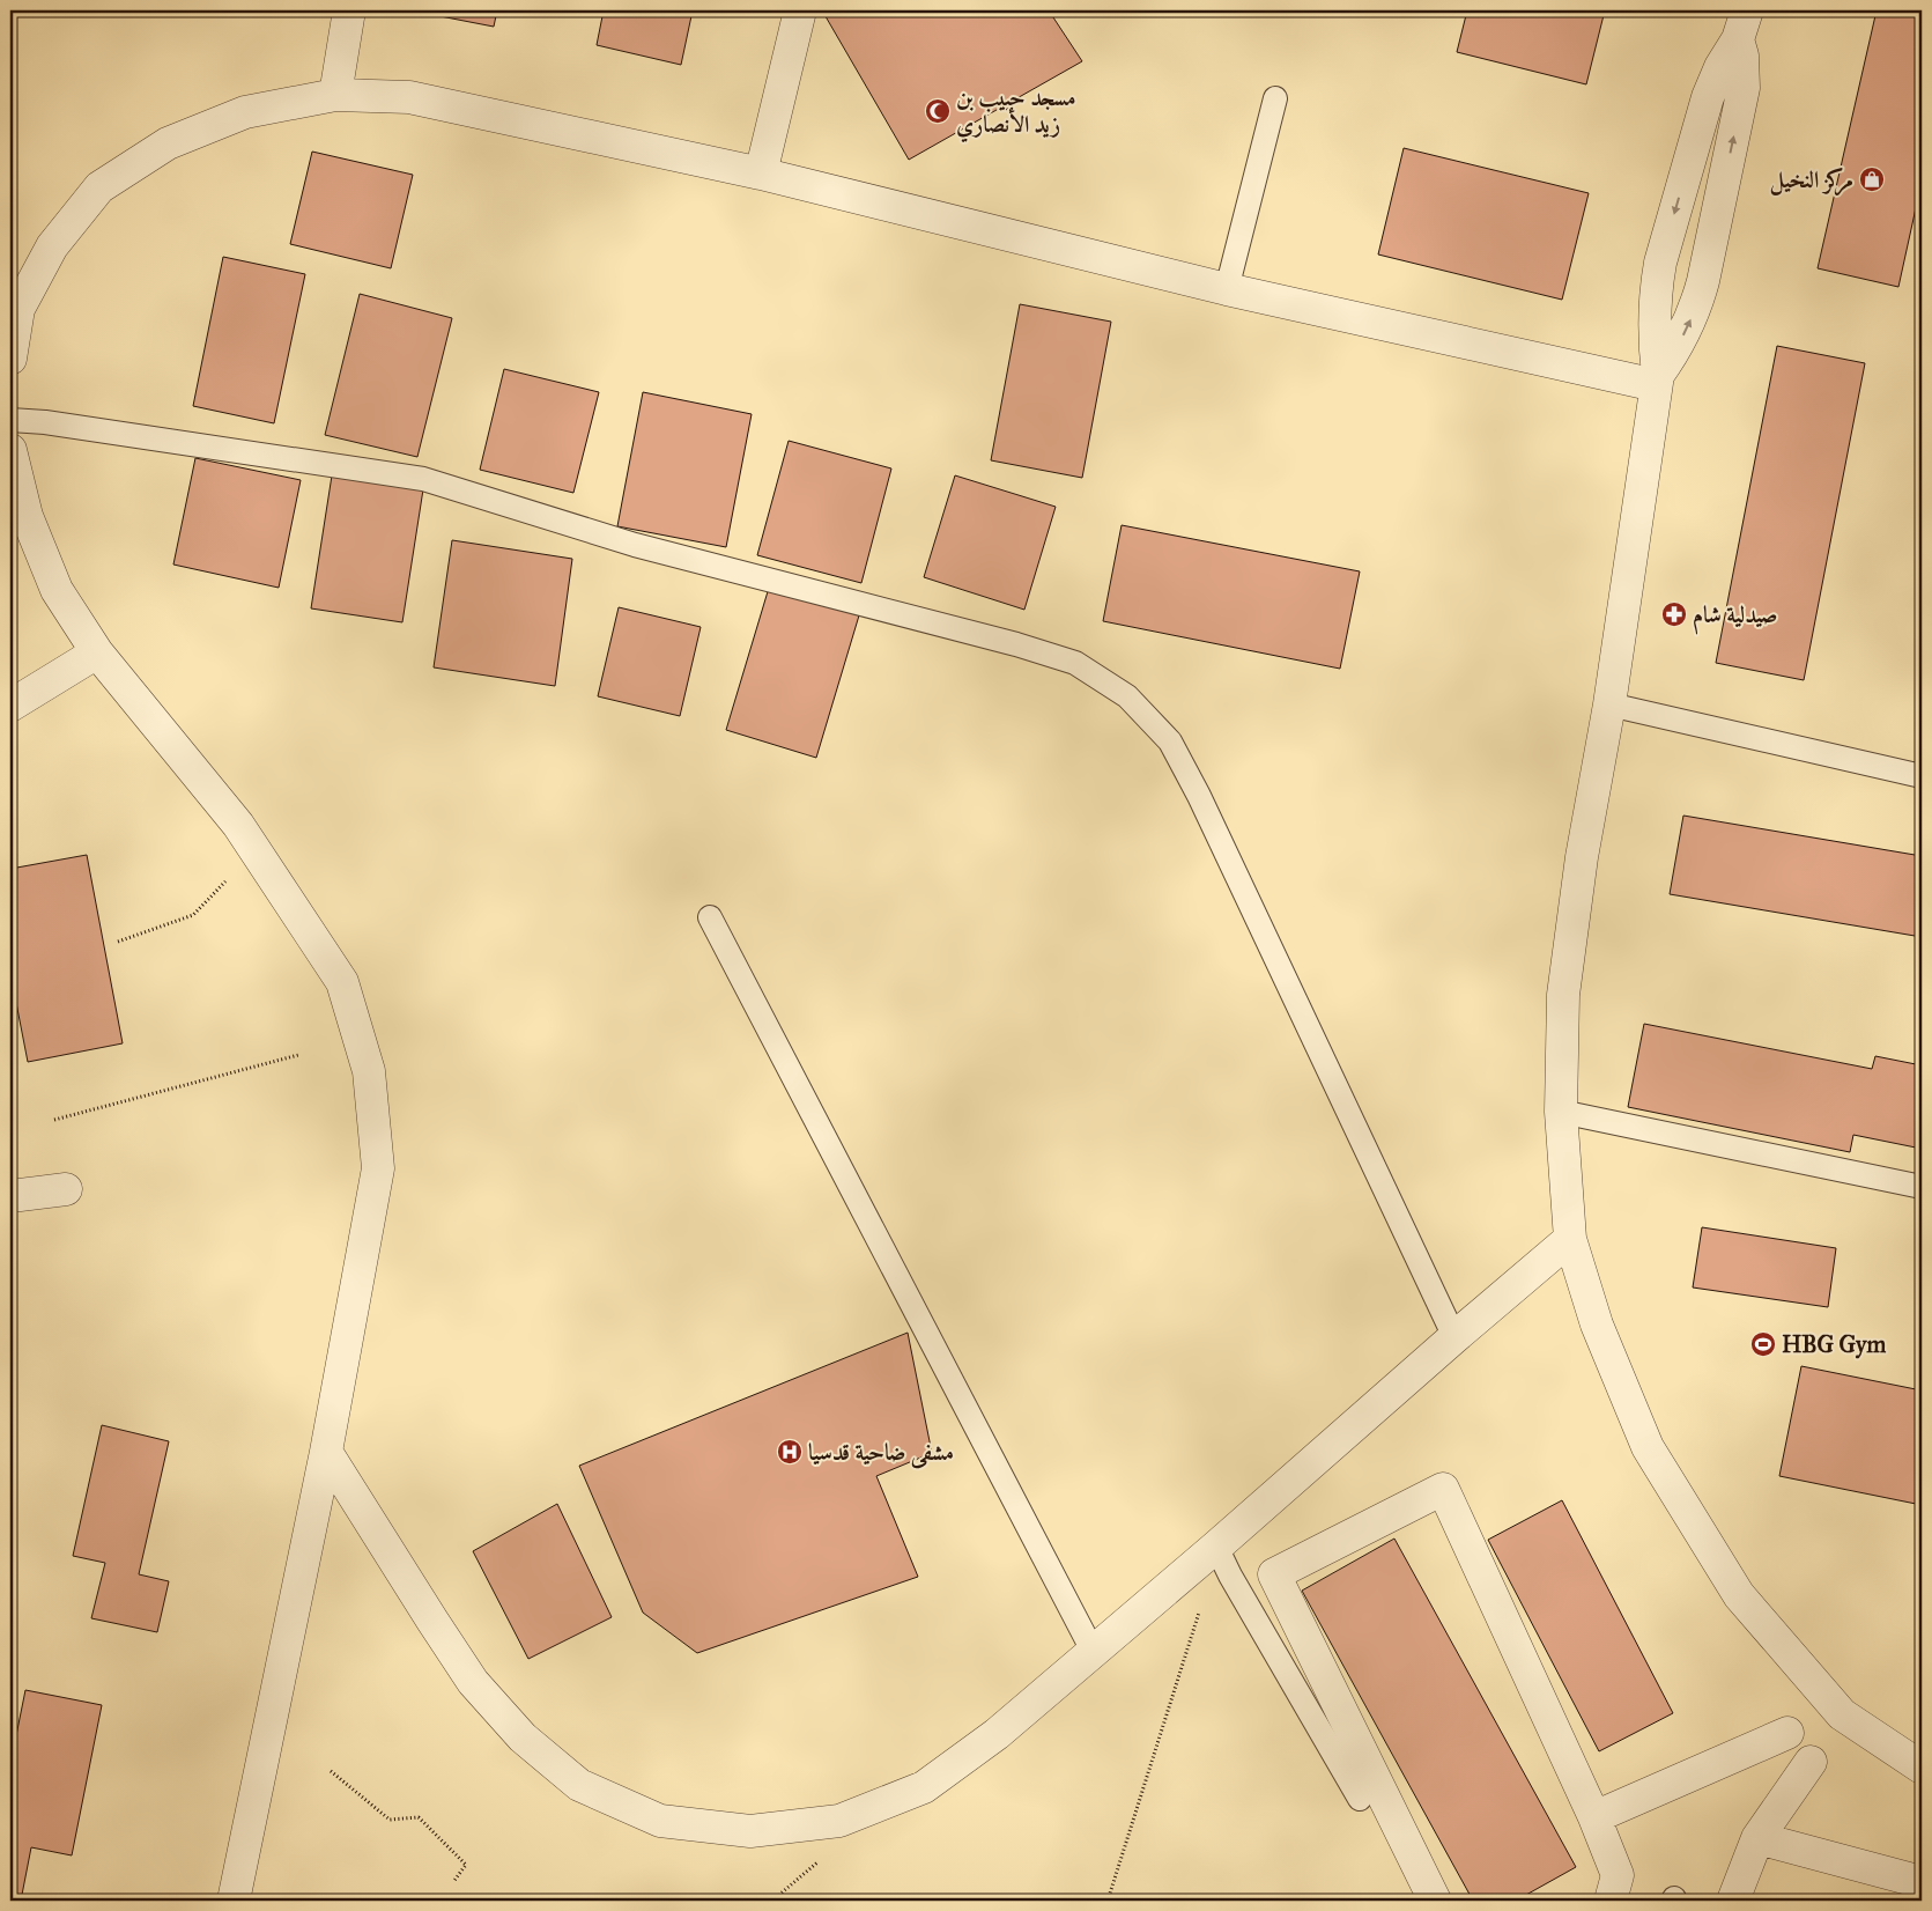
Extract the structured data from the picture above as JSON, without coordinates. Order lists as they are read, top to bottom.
{
  "places": {
    "mosque": ["مسجد حبيب بن زيد الأنصاري"],
    "shop": ["مركز النخيل"],
    "pharmacy": ["صيدلية شام"],
    "sports": ["HBG Gym"],
    "hospital": ["مشفى ضاحية قدسيا"]
  }
}
